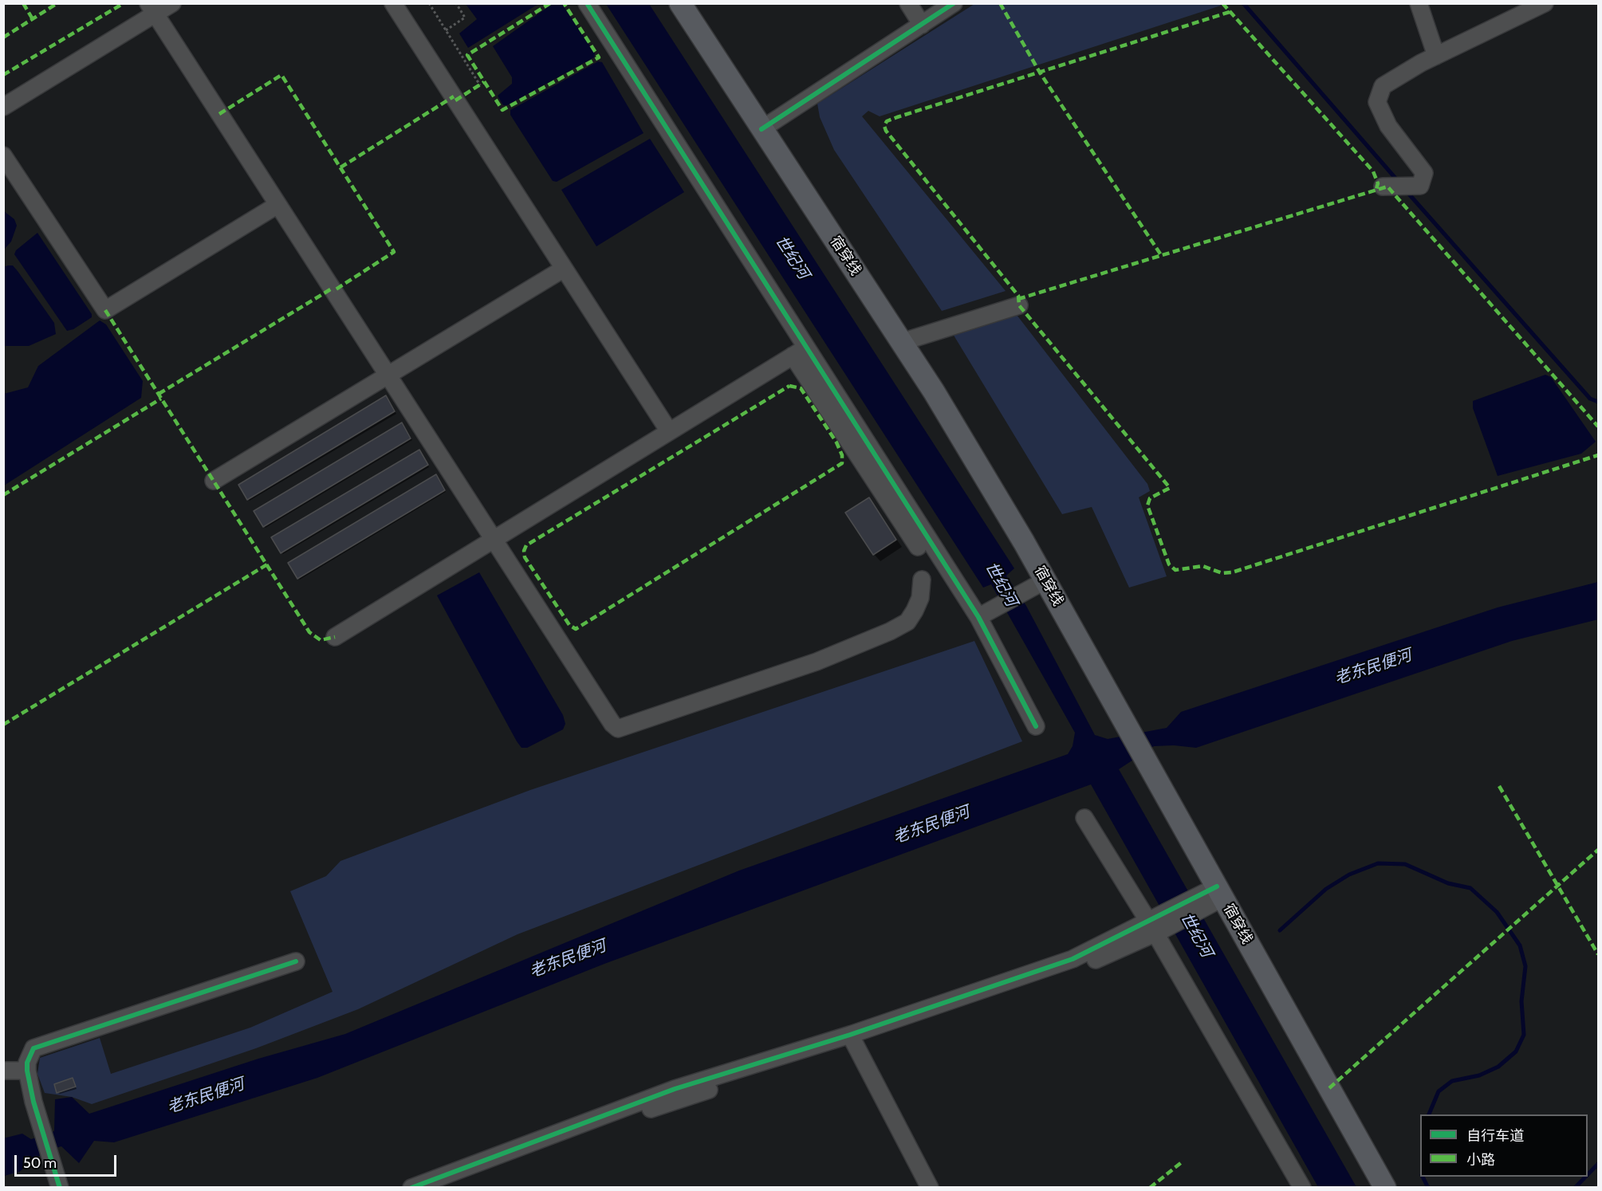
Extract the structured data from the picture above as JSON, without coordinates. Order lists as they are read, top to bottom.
{
  "streets": {
    "main road": ["宿穿线"]
  },
  "water": ["世纪河", "老东民便河"],
  "legend": ["自行车道", "小路"],
  "scale_bar": "50 m"
}
